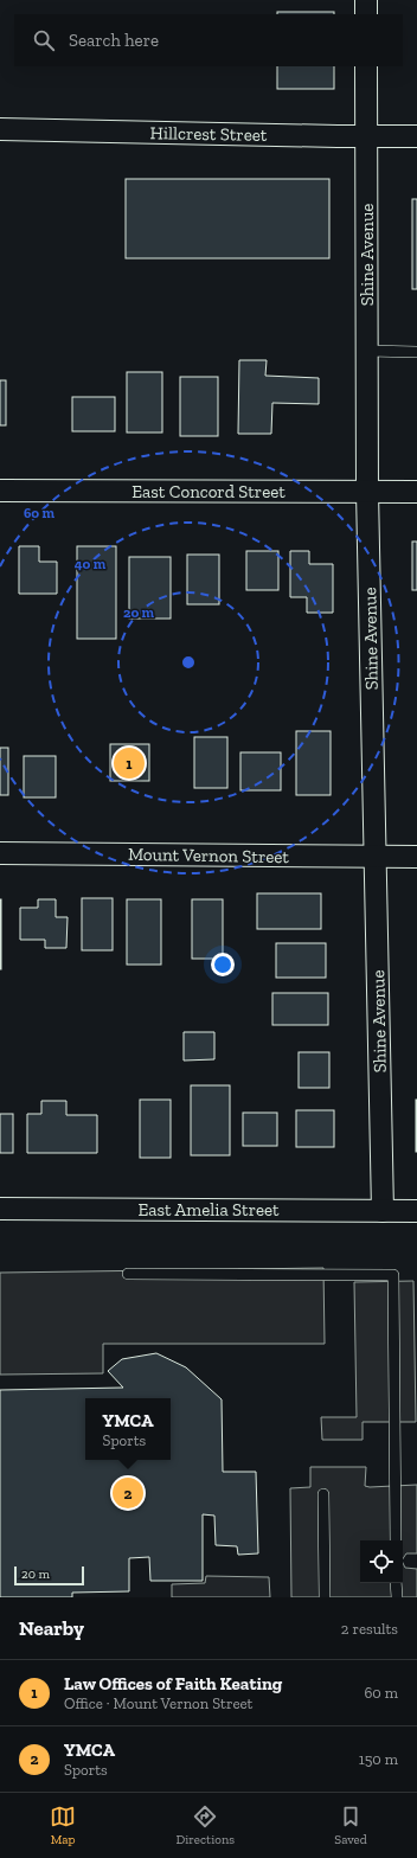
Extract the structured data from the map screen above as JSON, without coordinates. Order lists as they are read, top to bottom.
{
  "streets": {
    "street": [
      "Hillcrest Street",
      "Shine Avenue",
      "East Concord Street",
      "Mount Vernon Street",
      "East Amelia Street"
    ]
  },
  "crossings": [
    ["Hillcrest Street", "Shine Avenue"],
    ["Shine Avenue", "East Concord Street"],
    ["Shine Avenue", "Mount Vernon Street"],
    ["Shine Avenue", "East Amelia Street"]
  ],
  "scale_bar": "20 m",
  "page": {
    "search": "Search here",
    "pins": ["1", "2"],
    "popup": ["YMCA", "Sports"],
    "scale": "20 m",
    "heading": ["Nearby", "2 results"],
    "list": [
      {
        "mark": "1",
        "name": "Law Offices of Faith Keating",
        "note": "Office · Mount Vernon Street",
        "value": "60 m"
      },
      {
        "mark": "2",
        "name": "YMCA",
        "note": "Sports",
        "value": "150 m"
      }
    ],
    "nav": ["Map", "Directions", "Saved"]
  },
  "rings": ["60 m", "40 m", "20 m"]
}
